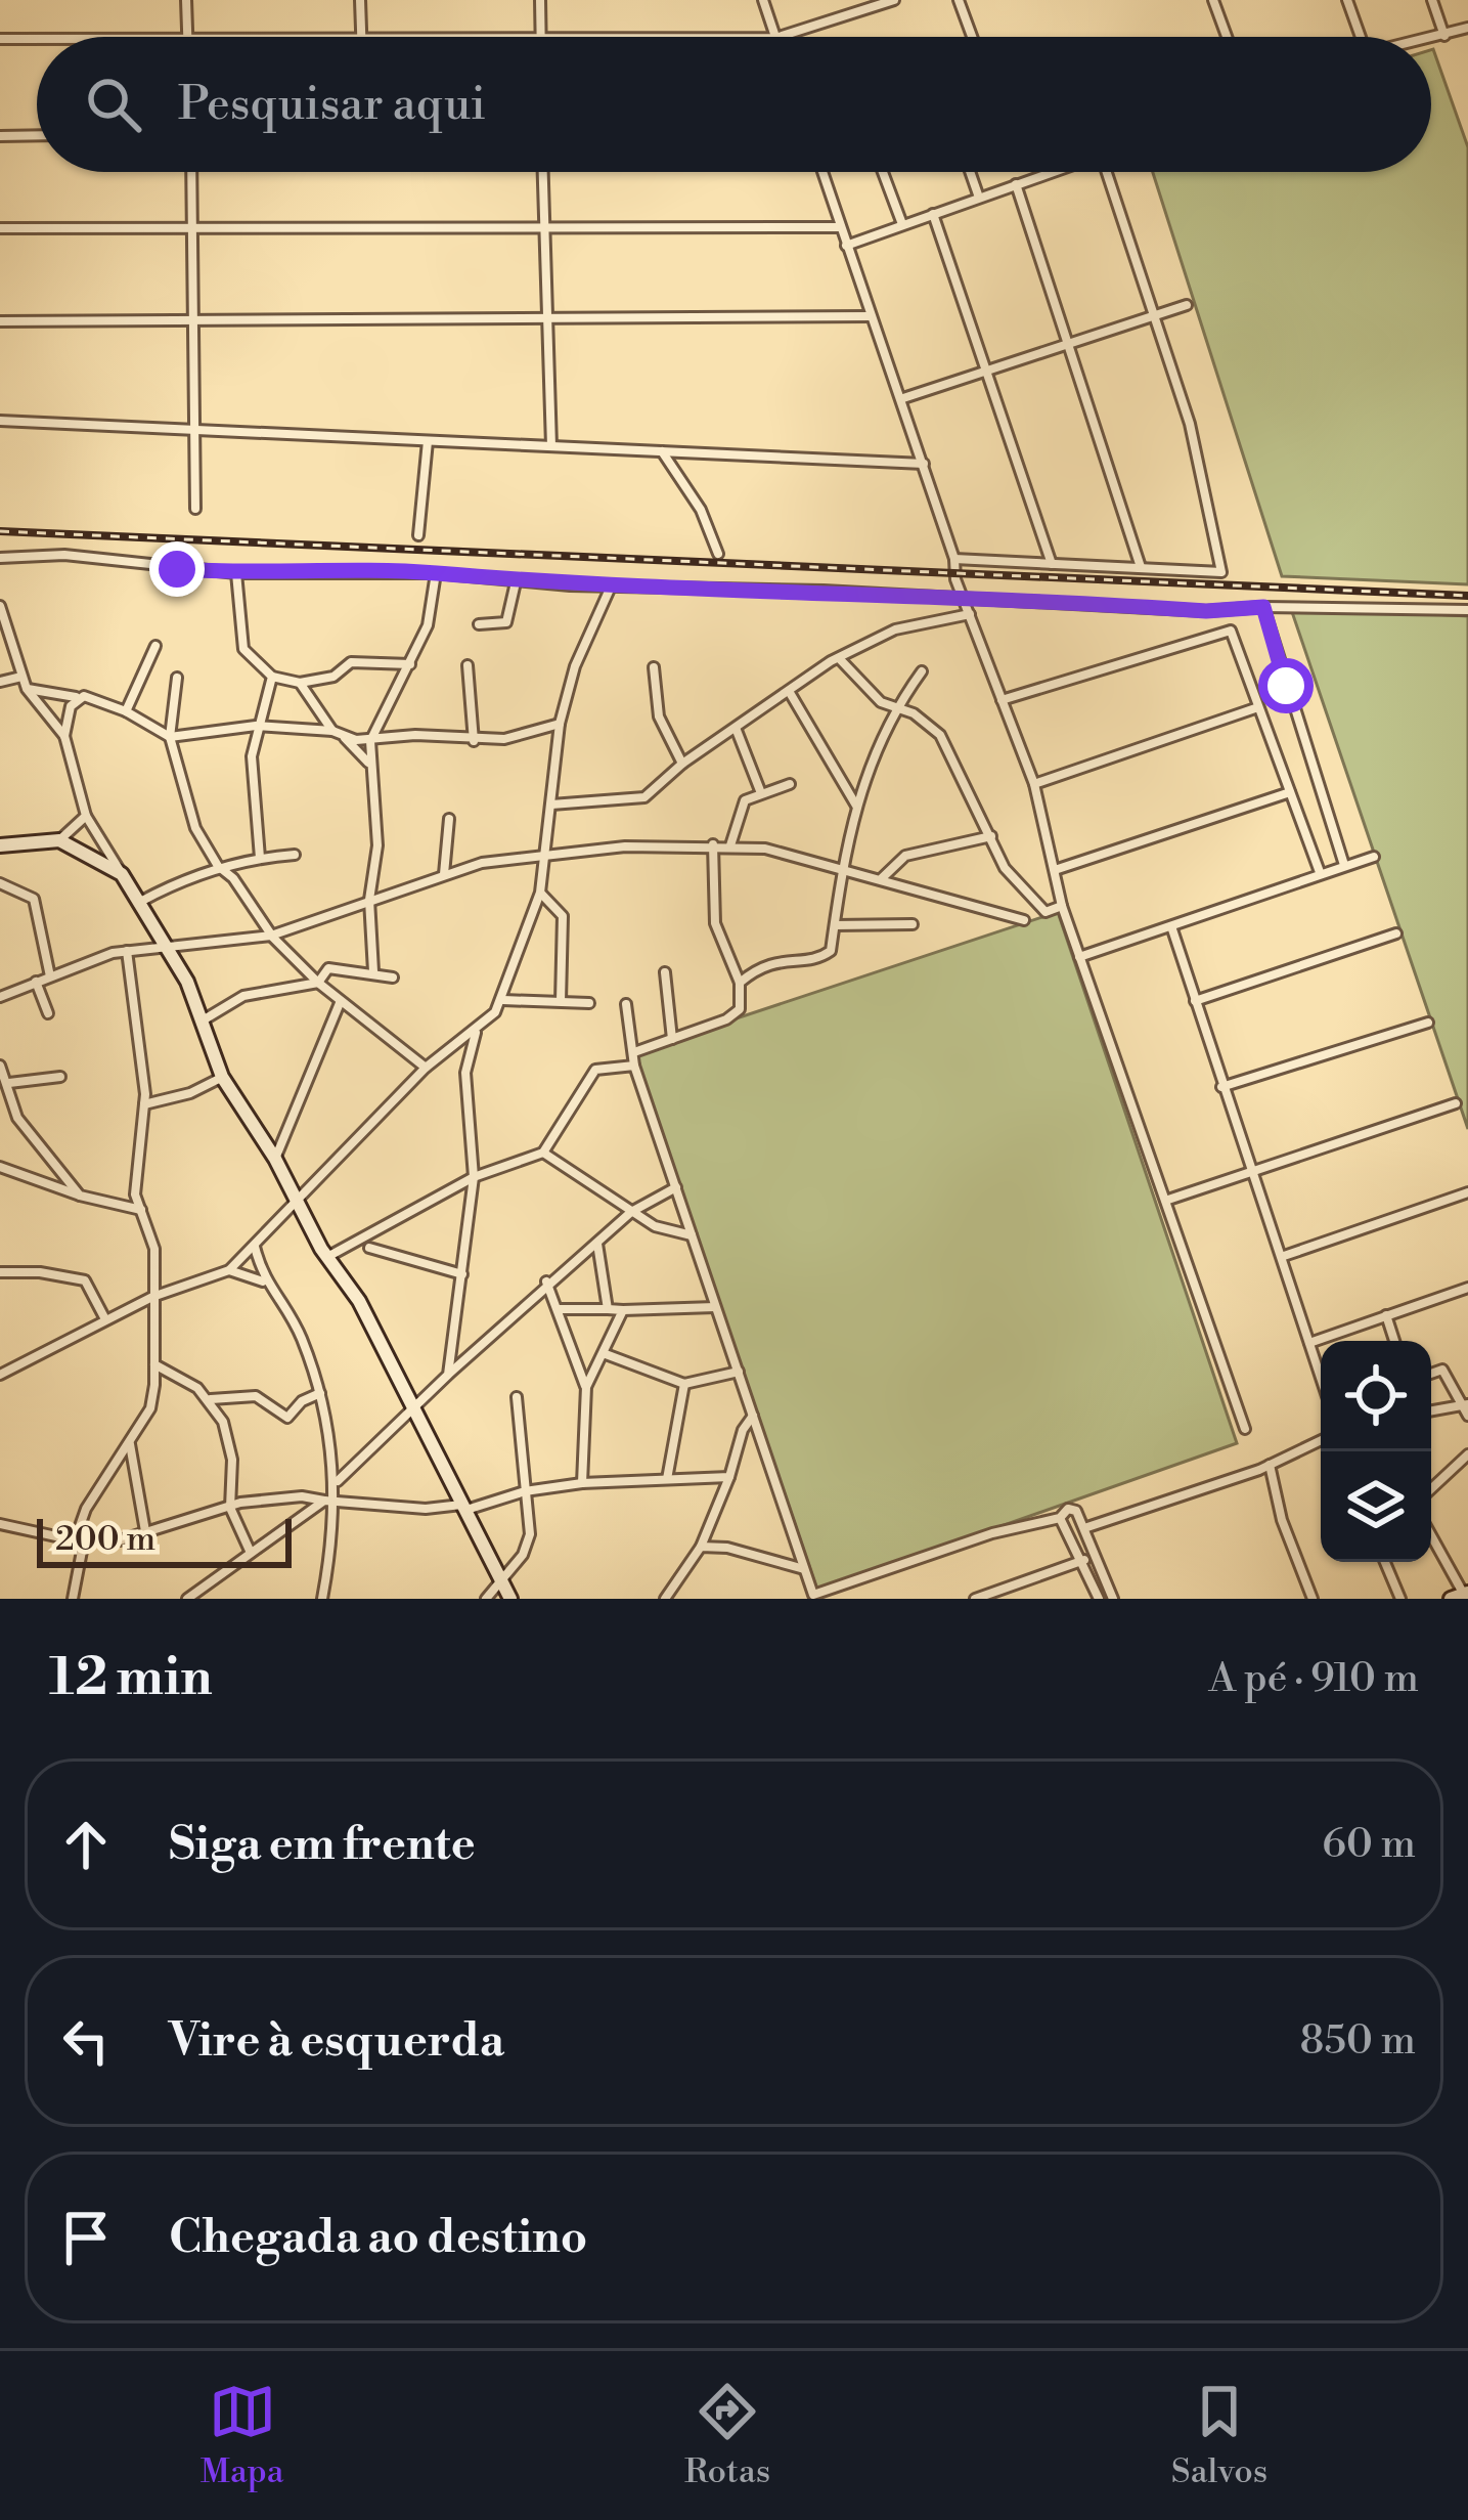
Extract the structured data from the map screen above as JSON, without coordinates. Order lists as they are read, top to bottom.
{
  "scale_bar": "200 m",
  "page": {
    "search": "Pesquisar aqui",
    "scale": "200 m",
    "heading": ["12 min", "A pé · 910 m"],
    "list": [
      ["Siga em frente", "60 m"],
      ["Vire à esquerda", "850 m"],
      "Chegada ao destino"
    ],
    "nav": ["Mapa", "Rotas", "Salvos"]
  }
}
